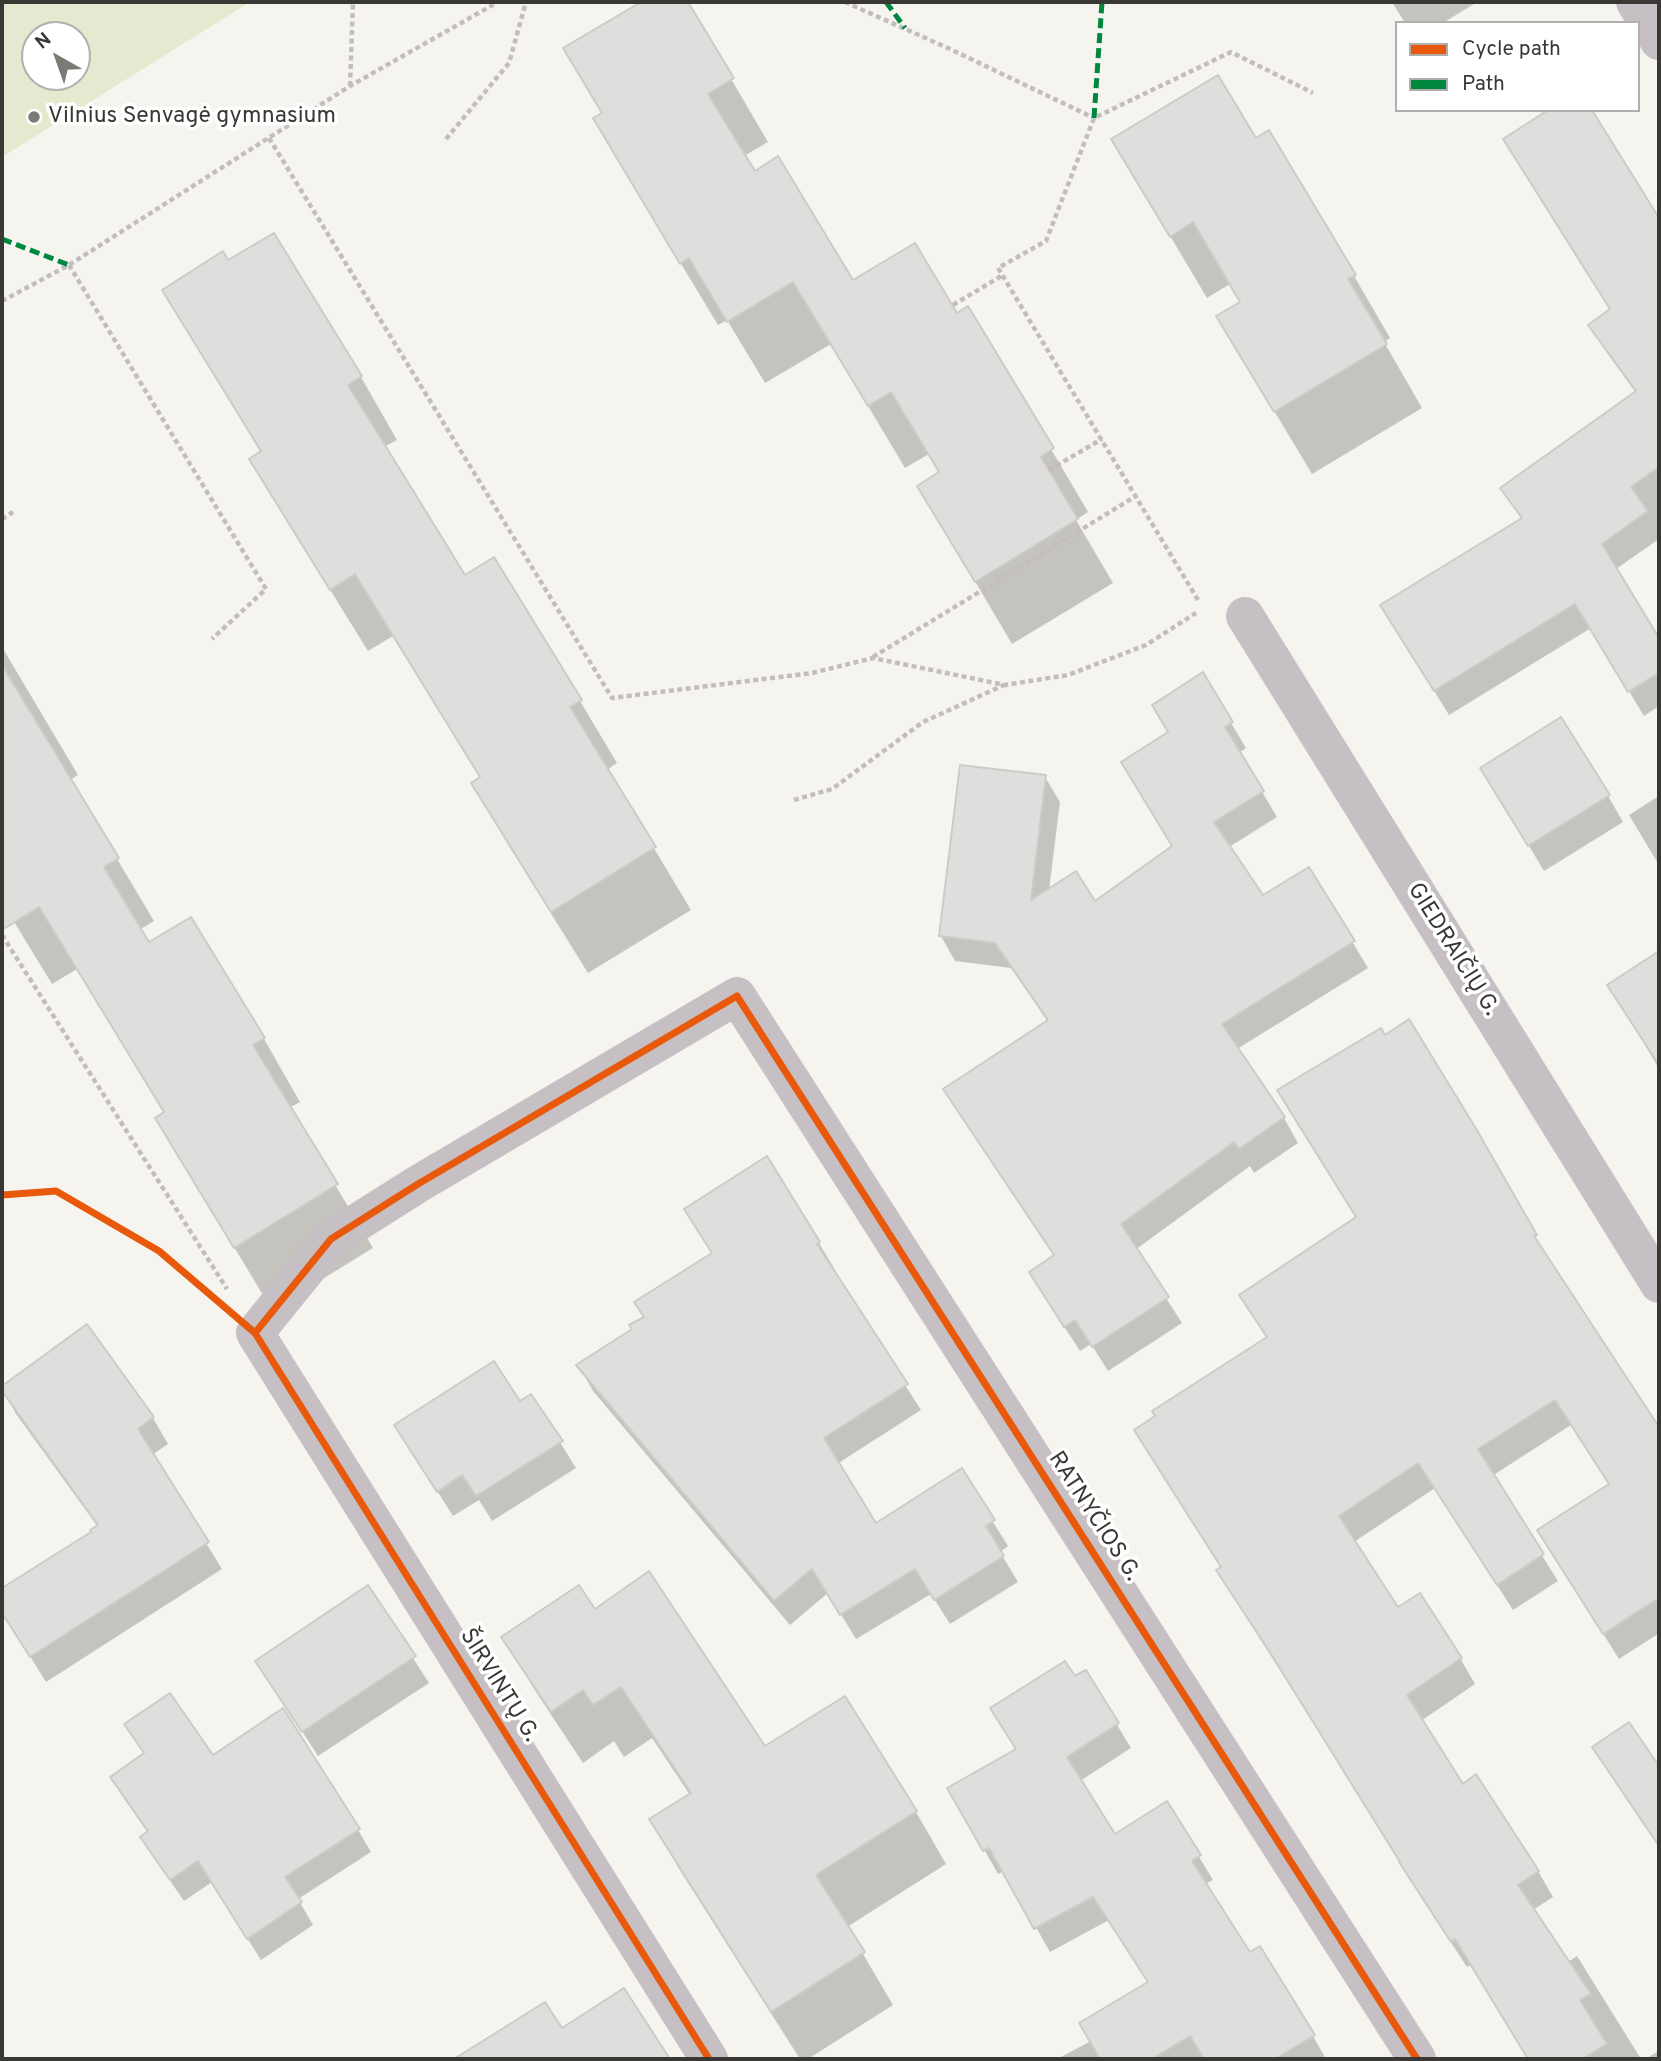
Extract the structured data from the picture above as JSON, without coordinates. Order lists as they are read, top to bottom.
{
  "streets": {
    "street": ["GIEDRAIČIŲ G.", "RATNYČIOS G.", "ŠIRVINTŲ G."]
  },
  "crossings": [
    ["RATNYČIOS G.", "ŠIRVINTŲ G."]
  ],
  "places": ["Vilnius Senvagė gymnasium"],
  "legend": ["Cycle path", "Path"],
  "north": "top left"
}
